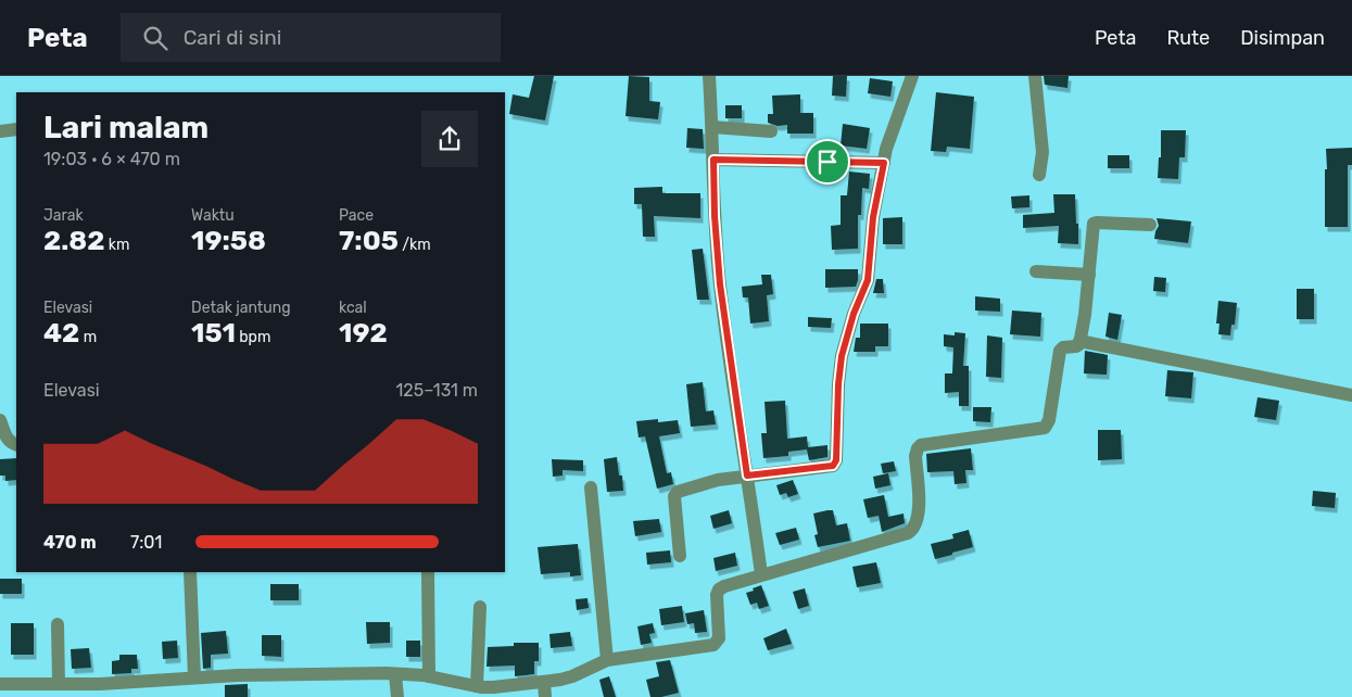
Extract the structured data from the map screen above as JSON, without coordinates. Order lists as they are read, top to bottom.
{
  "page": {
    "header": "Peta",
    "search": "Cari di sini",
    "nav": ["Peta", "Rute", "Disimpan"],
    "heading": ["Lari malam", "19:03 · 6 × 470 m"],
    "stats": [
      ["Jarak", "2.82 km"],
      ["Waktu", "19:58"],
      ["Pace", "7:05 /km"],
      ["Elevasi", "42 m"],
      ["Detak jantung", "151 bpm"],
      ["kcal", "192"]
    ],
    "chart": ["Elevasi", "125–131 m"],
    "list": [
      {
        "name": "470 m",
        "note": "7:01"
      }
    ]
  }
}
